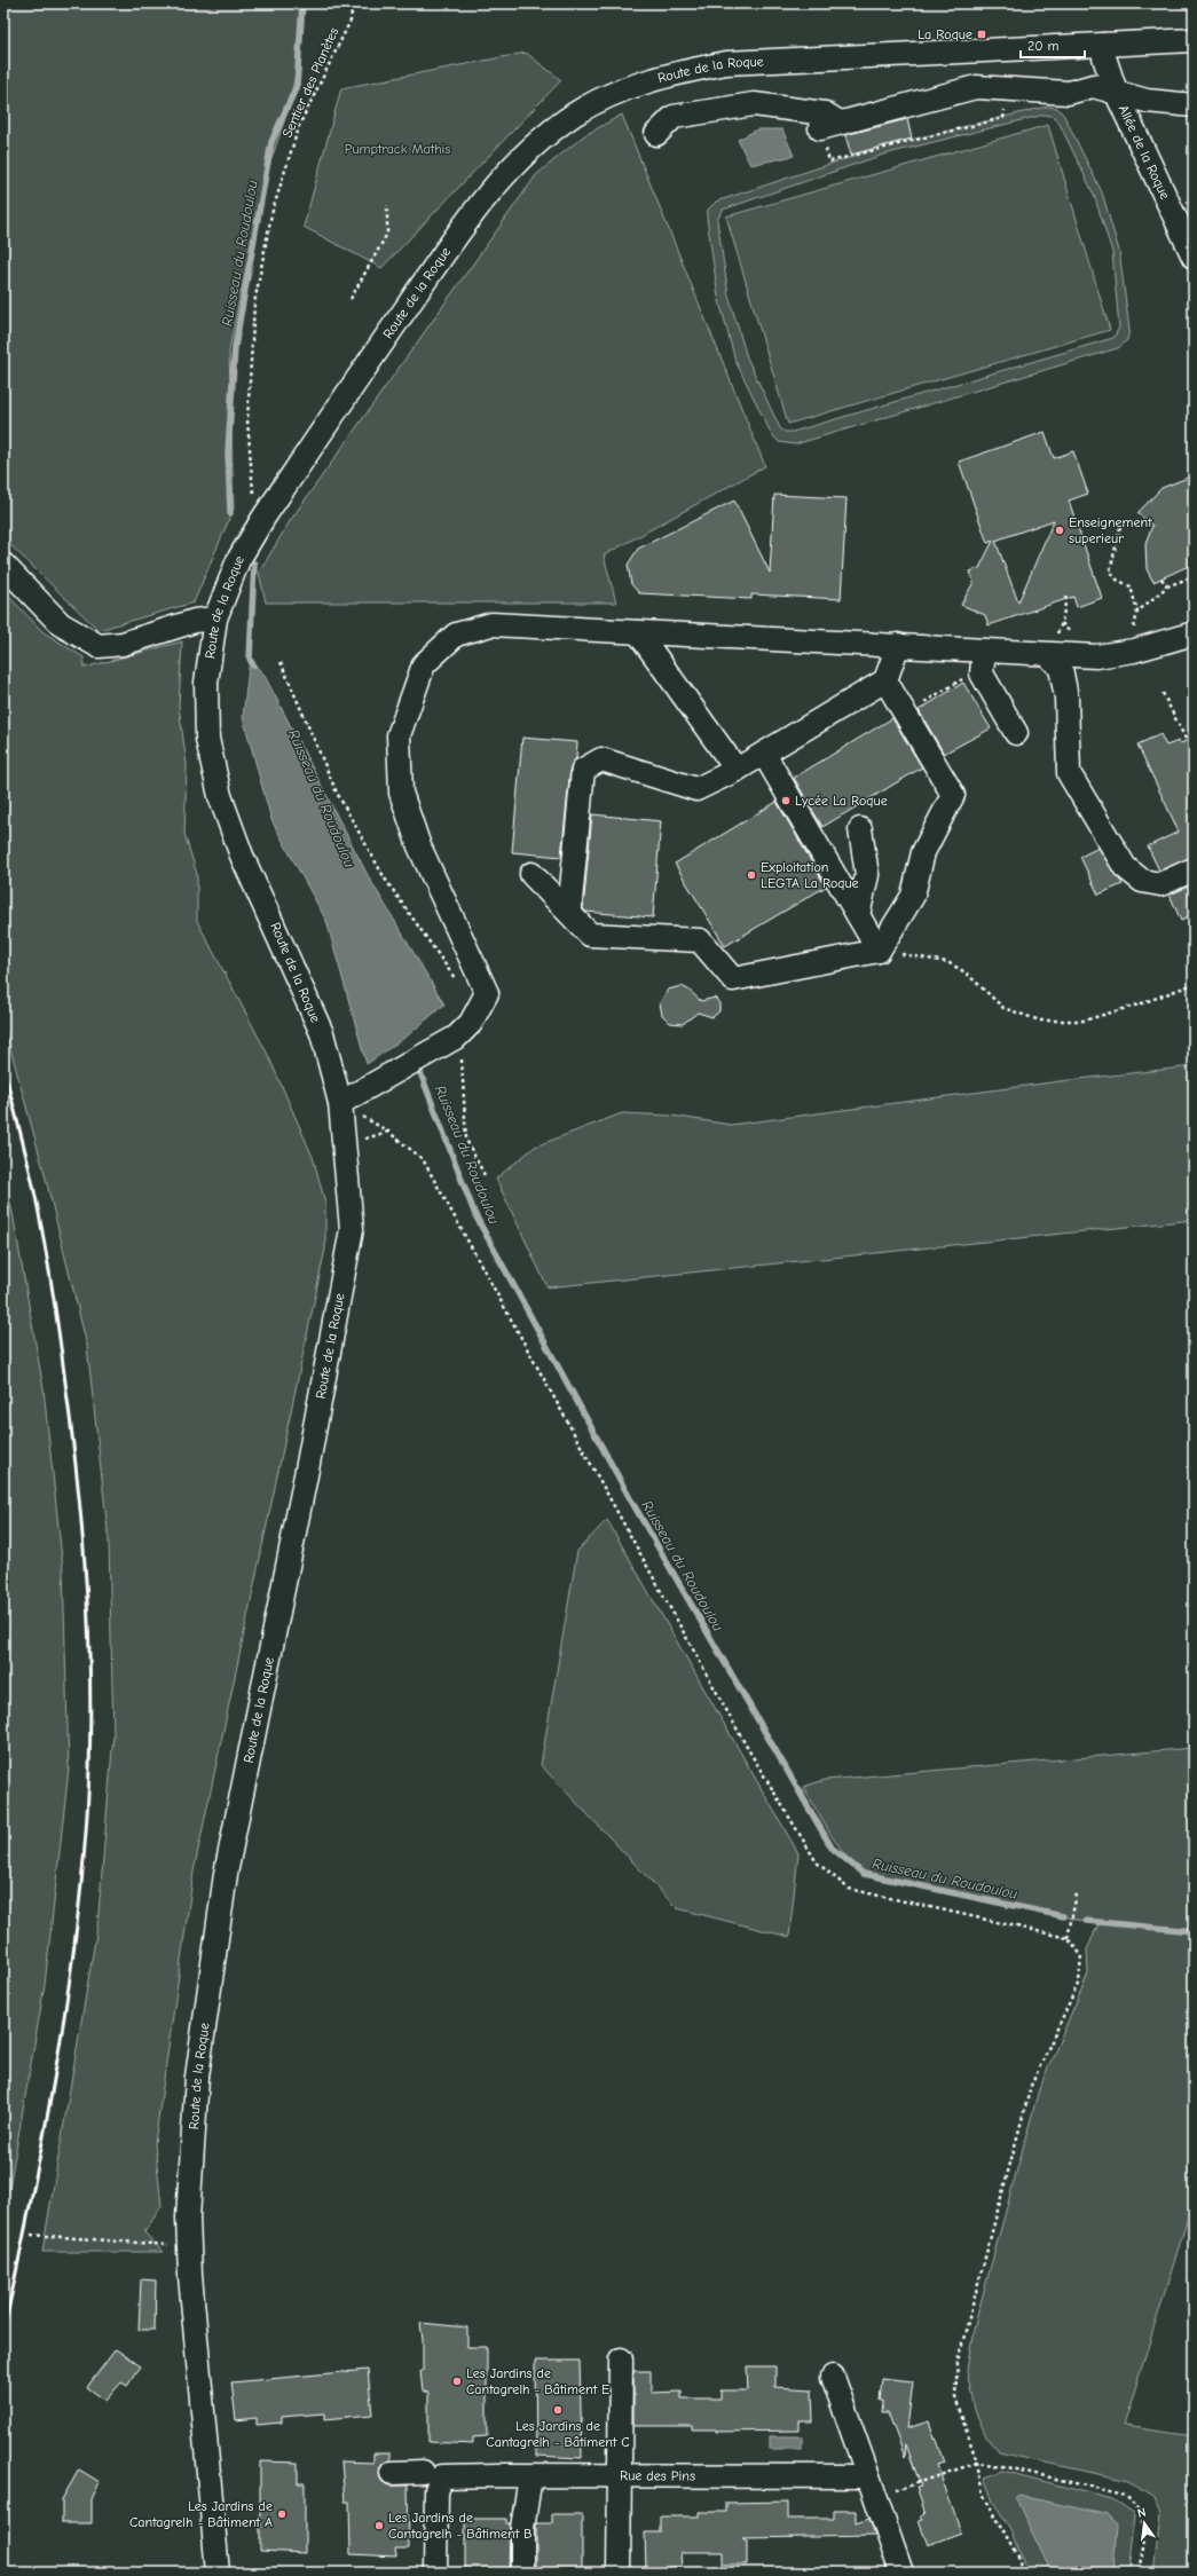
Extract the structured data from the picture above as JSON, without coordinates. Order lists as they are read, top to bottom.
{
  "streets": {
    "street": ["Route de la Roque", "Allée de la Roque", "Rue des Pins"],
    "path": ["Sentier des Planètes"]
  },
  "crossings": [
    ["Route de la Roque", "Allée de la Roque"]
  ],
  "water": ["Ruisseau du Roudoulou"],
  "parks": ["Pumptrack Mathis"],
  "places": {
    "transit": ["La Roque"],
    "other": [
      "Enseignement superieur",
      "Lycée La Roque",
      "Exploitation LEGTA La Roque",
      "Les Jardins de Cantagrelh - Bâtiment E",
      "Les Jardins de Cantagrelh - Bâtiment C",
      "Les Jardins de Cantagrelh - Bâtiment A",
      "Les Jardins de Cantagrelh - Bâtiment B"
    ]
  },
  "scale_bar": "20 m",
  "north": "top"
}
